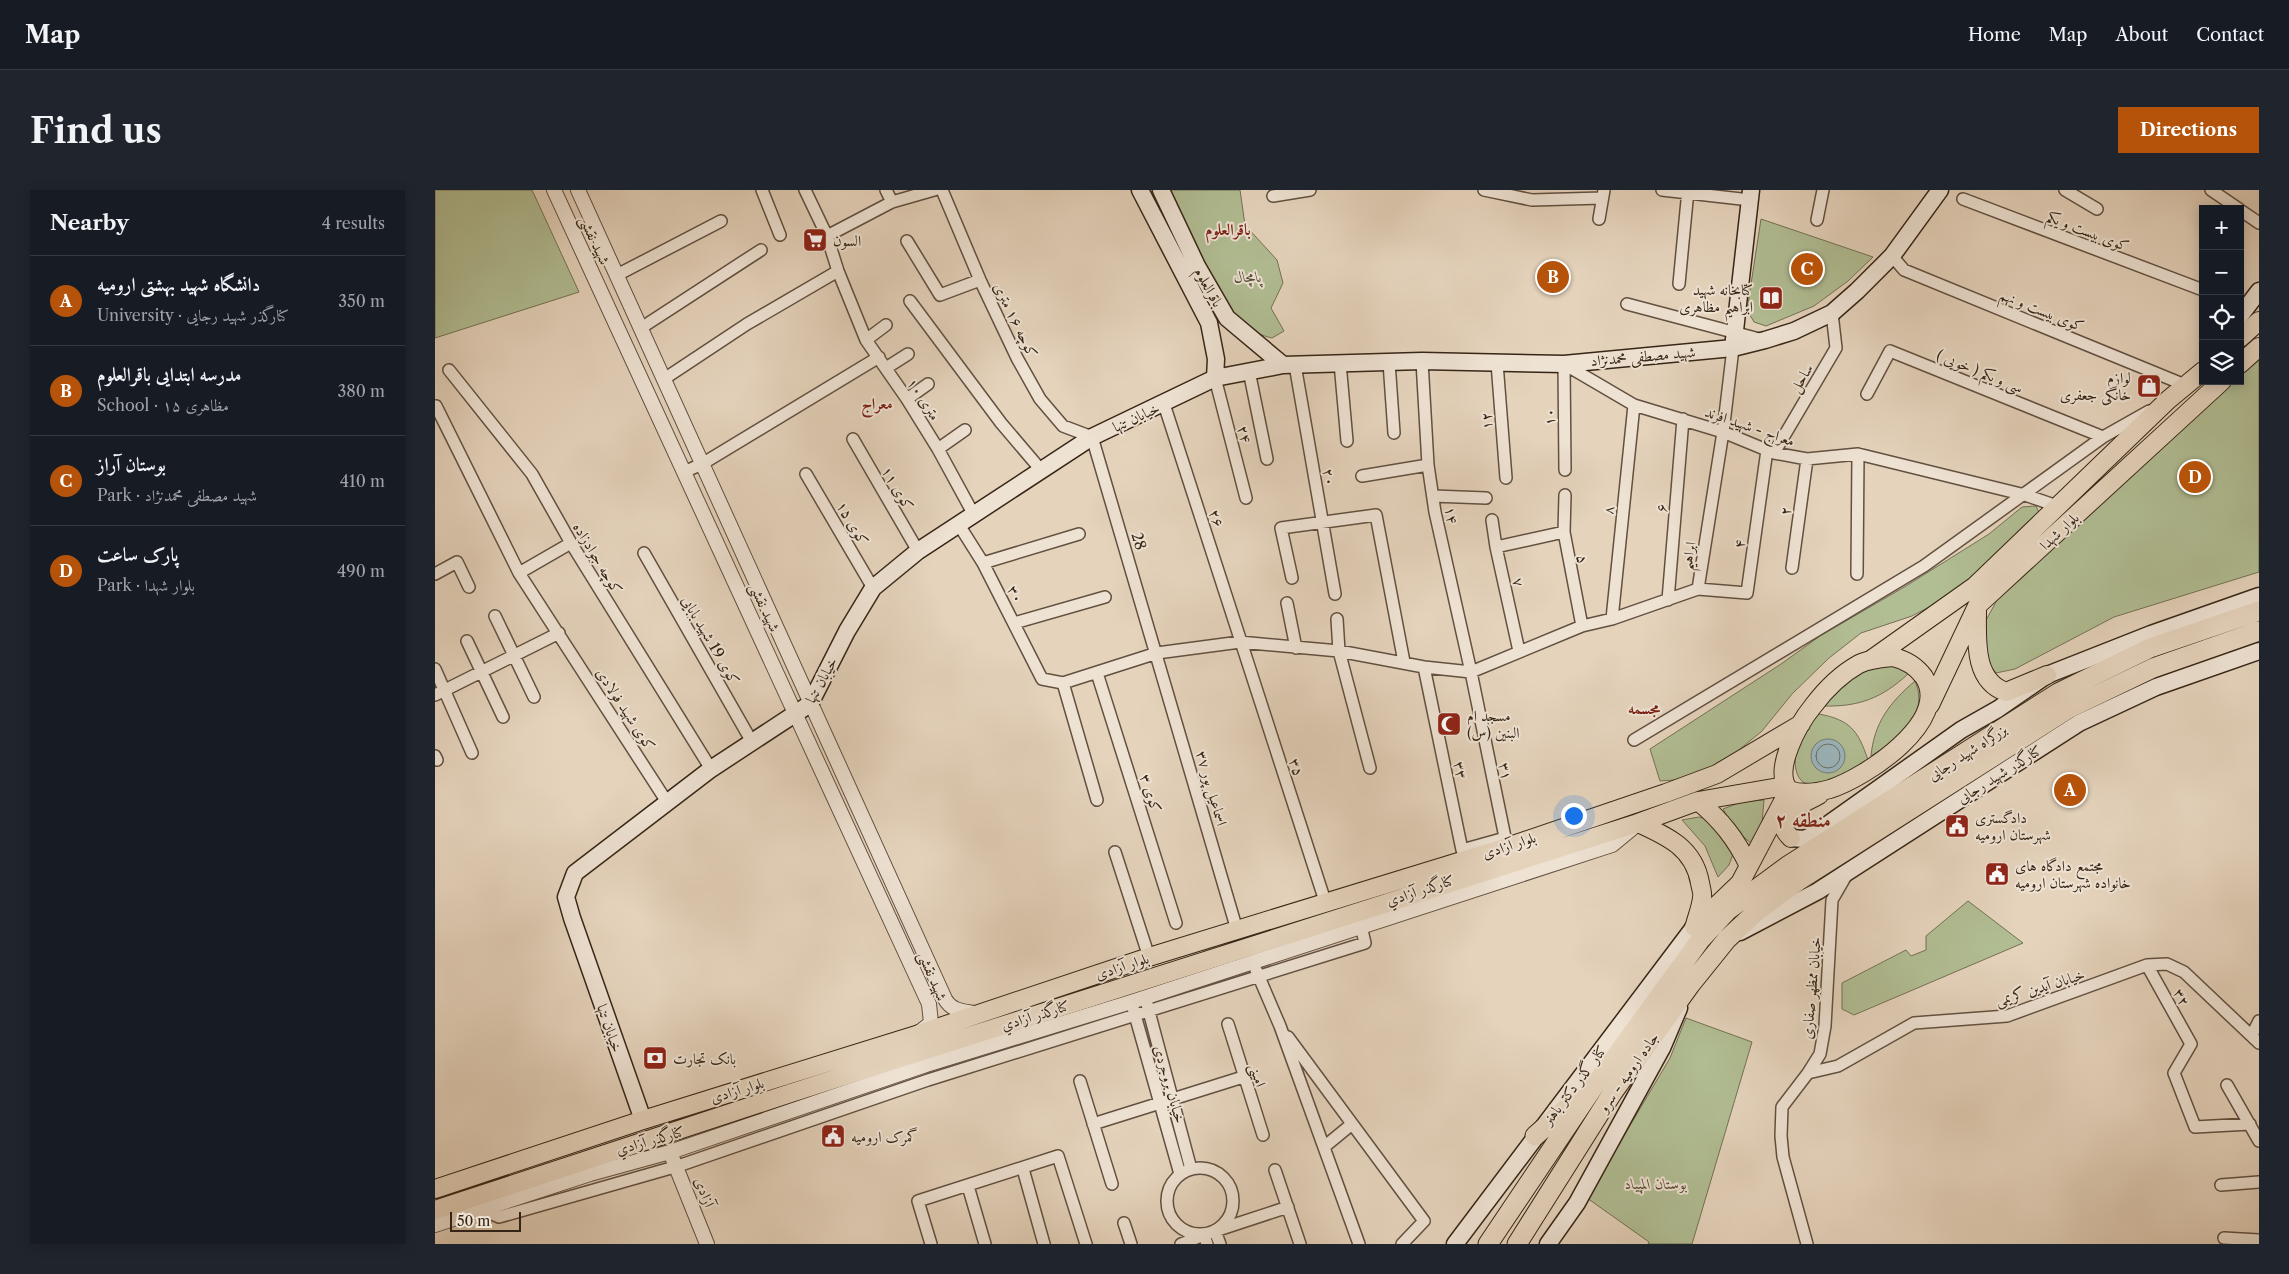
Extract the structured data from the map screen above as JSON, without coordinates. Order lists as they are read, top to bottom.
{
  "streets": {
    "highway": ["بزرگراه شهید رجایی", "جاده ارومیه - سرو"],
    "main road": [
      "باقرالعلوم",
      "شهید مصطفی محمدنژاد",
      "خیابان تنها",
      "بلوار شهدا",
      "کنارگذر شهید رجایی",
      "بلوار آزادی",
      "کنار گذر دکتر باهنر"
    ],
    "street": [
      "کوی بیست و یکم",
      "شهید نقشی",
      "کوی بیست و نهم",
      "کوچه ۱۶ متری",
      "سی و یکم ( خویی )",
      "ساحل",
      "۱۰ متری",
      "۱۰",
      "۱۲",
      "معراج - شهید افرند",
      "۲۴",
      "۲۰",
      "کوی ۱۱",
      "۶",
      "۸",
      "۲",
      "۱۴",
      "۲۶",
      "کوی ۱۵",
      "28",
      "۴",
      "ابراهیم",
      "کوچه جوادزاده",
      "۵",
      "۷",
      "۳۰",
      "کوی 19 شهید بابایی",
      "کوی شهید فولادی",
      "۳۵",
      "۳۳",
      "۳۱",
      "اسماعیل پور ۳۷",
      "کوی ۳",
      "کنارگذر آزادي",
      "خیابان آیدین کریمی",
      "خیابان ممظهر صفاری",
      "۳۲",
      "امینی",
      "خیابان بروجردی",
      "آزادی"
    ]
  },
  "crossings": [
    ["شهید نقشی", "خیابان تنها"],
    ["شهید نقشی", "بلوار آزادی"],
    ["باقرالعلوم", "شهید مصطفی محمدنژاد"],
    ["باقرالعلوم", "خیابان تنها"],
    ["باقرالعلوم", "۲۴"],
    ["باقرالعلوم", "۲۰"],
    ["کوی بیست و نهم", "شهید مصطفی محمدنژاد"],
    ["کوی بیست و نهم", "بلوار شهدا"],
    ["کوچه ۱۶ متری", "خیابان تنها"],
    ["کوچه ۱۶ متری", "28"],
    ["شهید مصطفی محمدنژاد", "ساحل"],
    ["شهید مصطفی محمدنژاد", "خیابان تنها"],
    ["شهید مصطفی محمدنژاد", "۱۰"],
    ["شهید مصطفی محمدنژاد", "۱۲"],
    ["شهید مصطفی محمدنژاد", "معراج - شهید افرند"],
    ["شهید مصطفی محمدنژاد", "۲۰"],
    ["شهید مصطفی محمدنژاد", "۱۴"],
    ["شهید مصطفی محمدنژاد", "ابراهیم"],
    ["ساحل", "معراج - شهید افرند"],
    ["ساحل", "۴"],
    ["۱۰ متری", "خیابان تنها"],
    ["خیابان تنها", "۲۴"],
    ["خیابان تنها", "۲۰"],
    ["خیابان تنها", "کوی ۱۱"],
    ["خیابان تنها", "۲۶"],
    ["خیابان تنها", "کوی ۱۵"],
    ["خیابان تنها", "28"],
    ["خیابان تنها", "کوچه جوادزاده"],
    ["خیابان تنها", "۳۰"],
    ["خیابان تنها", "کوی 19 شهید بابایی"],
    ["خیابان تنها", "کوی شهید فولادی"],
    ["خیابان تنها", "بلوار آزادی"],
    ["۱۰", "معراج - شهید افرند"],
    ["معراج - شهید افرند", "۶"],
    ["معراج - شهید افرند", "۸"],
    ["معراج - شهید افرند", "۲"],
    ["معراج - شهید افرند", "بلوار شهدا"],
    ["معراج - شهید افرند", "۴"],
    ["معراج - شهید افرند", "ابراهیم"],
    ["۶", "ابراهیم"],
    ["۸", "ابراهیم"],
    ["۱۴", "ابراهیم"],
    ["۱۴", "۳۱"],
    ["۲۶", "۳۵"],
    ["بلوار شهدا", "بلوار آزادی"],
    ["28", "اسماعیل پور ۳۷"],
    ["۴", "ابراهیم"],
    ["ابراهیم", "۵"],
    ["ابراهیم", "۷"],
    ["ابراهیم", "۳۱"],
    ["بزرگراه شهید رجایی", "جاده ارومیه - سرو"],
    ["بزرگراه شهید رجایی", "کنار گذر دکتر باهنر"],
    ["۳۵", "بلوار آزادی"],
    ["۳۳", "۳۱"],
    ["۳۳", "بلوار آزادی"],
    ["۳۱", "بلوار آزادی"],
    ["کنارگذر شهید رجایی", "جاده ارومیه - سرو"],
    ["اسماعیل پور ۳۷", "بلوار آزادی"],
    ["بلوار آزادی", "کنارگذر آزادي"],
    ["بلوار آزادی", "خیابان بروجردی"],
    ["کنارگذر آزادي", "خیابان بروجردی"],
    ["کنارگذر آزادي", "آزادی"],
    ["خیابان آیدین کریمی", "خیابان ممظهر صفاری"],
    ["خیابان آیدین کریمی", "۳۲"],
    ["جاده ارومیه - سرو", "کنار گذر دکتر باهنر"]
  ],
  "districts": [
    "باقرالعلوم",
    "معراج",
    "مجسمه",
    "منطقه ۲"
  ],
  "parks": ["پامچال", "بوستان المپیاد"],
  "places": {
    "supermarket": ["السون"],
    "library": ["کتابخانه شهید ابراهیم مظاهری"],
    "shop": ["لوازم خانگی جعفری"],
    "mosque": ["مسجد ام البنین (س)"],
    "public building": ["دادگستری شهرستان ارومیه", "مجتمع دادگاه های خانواده شهرستان ارومیه", "گمرک ارومیه"],
    "bank": ["بانک تجارت"]
  },
  "scale_bar": "50 m",
  "page": {
    "header": "Map",
    "nav": [
      "Home",
      "Map",
      "About",
      "Contact"
    ],
    "buttons": "Directions",
    "title": "Find us",
    "heading": ["Nearby", "4 results"],
    "map_buttons": ["+", "−"],
    "pins": [
      "C",
      "B",
      "D",
      "A"
    ],
    "list": [
      {
        "mark": "A",
        "name": "دانشگاه شهید بهشتی ارومیه",
        "note": "University · کنارگذر شهید رجایی",
        "value": "350 m"
      },
      {
        "mark": "B",
        "name": "مدرسه ابتدایی باقرالعلوم",
        "note": "School · ۱۵ مظاهری",
        "value": "380 m"
      },
      {
        "mark": "C",
        "name": "بوستان آراز",
        "note": "Park · شهید مصطفی محمدنژاد",
        "value": "410 m"
      },
      {
        "mark": "D",
        "name": "پارک ساعت",
        "note": "Park · بلوار شهدا",
        "value": "490 m"
      }
    ],
    "scale": "50 m"
  }
}
